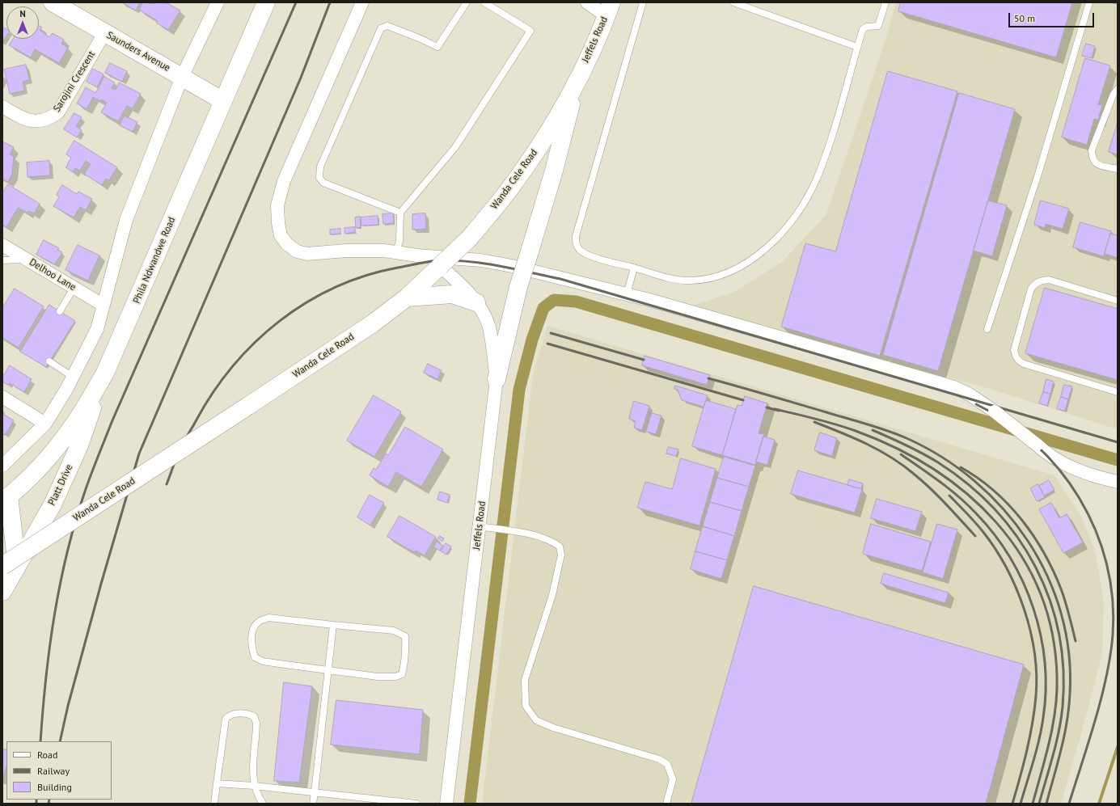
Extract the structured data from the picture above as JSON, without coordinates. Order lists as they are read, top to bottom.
{
  "streets": {
    "main road": [
      "Jeffels Road",
      "Saunders Avenue",
      "Wanda Cele Road",
      "Phila Ndwandwe Road",
      "Platt Drive"
    ],
    "street": ["Sarojini Crescent", "Delhoo Lane"]
  },
  "crossings": [
    ["Jeffels Road", "Wanda Cele Road"],
    ["Saunders Avenue", "Sarojini Crescent"],
    ["Saunders Avenue", "Phila Ndwandwe Road"],
    ["Wanda Cele Road", "Phila Ndwandwe Road"],
    ["Wanda Cele Road", "Platt Drive"],
    ["Phila Ndwandwe Road", "Platt Drive"]
  ],
  "legend": ["Road", "Railway", "Building"],
  "scale_bar": "50 m",
  "north": "top"
}
